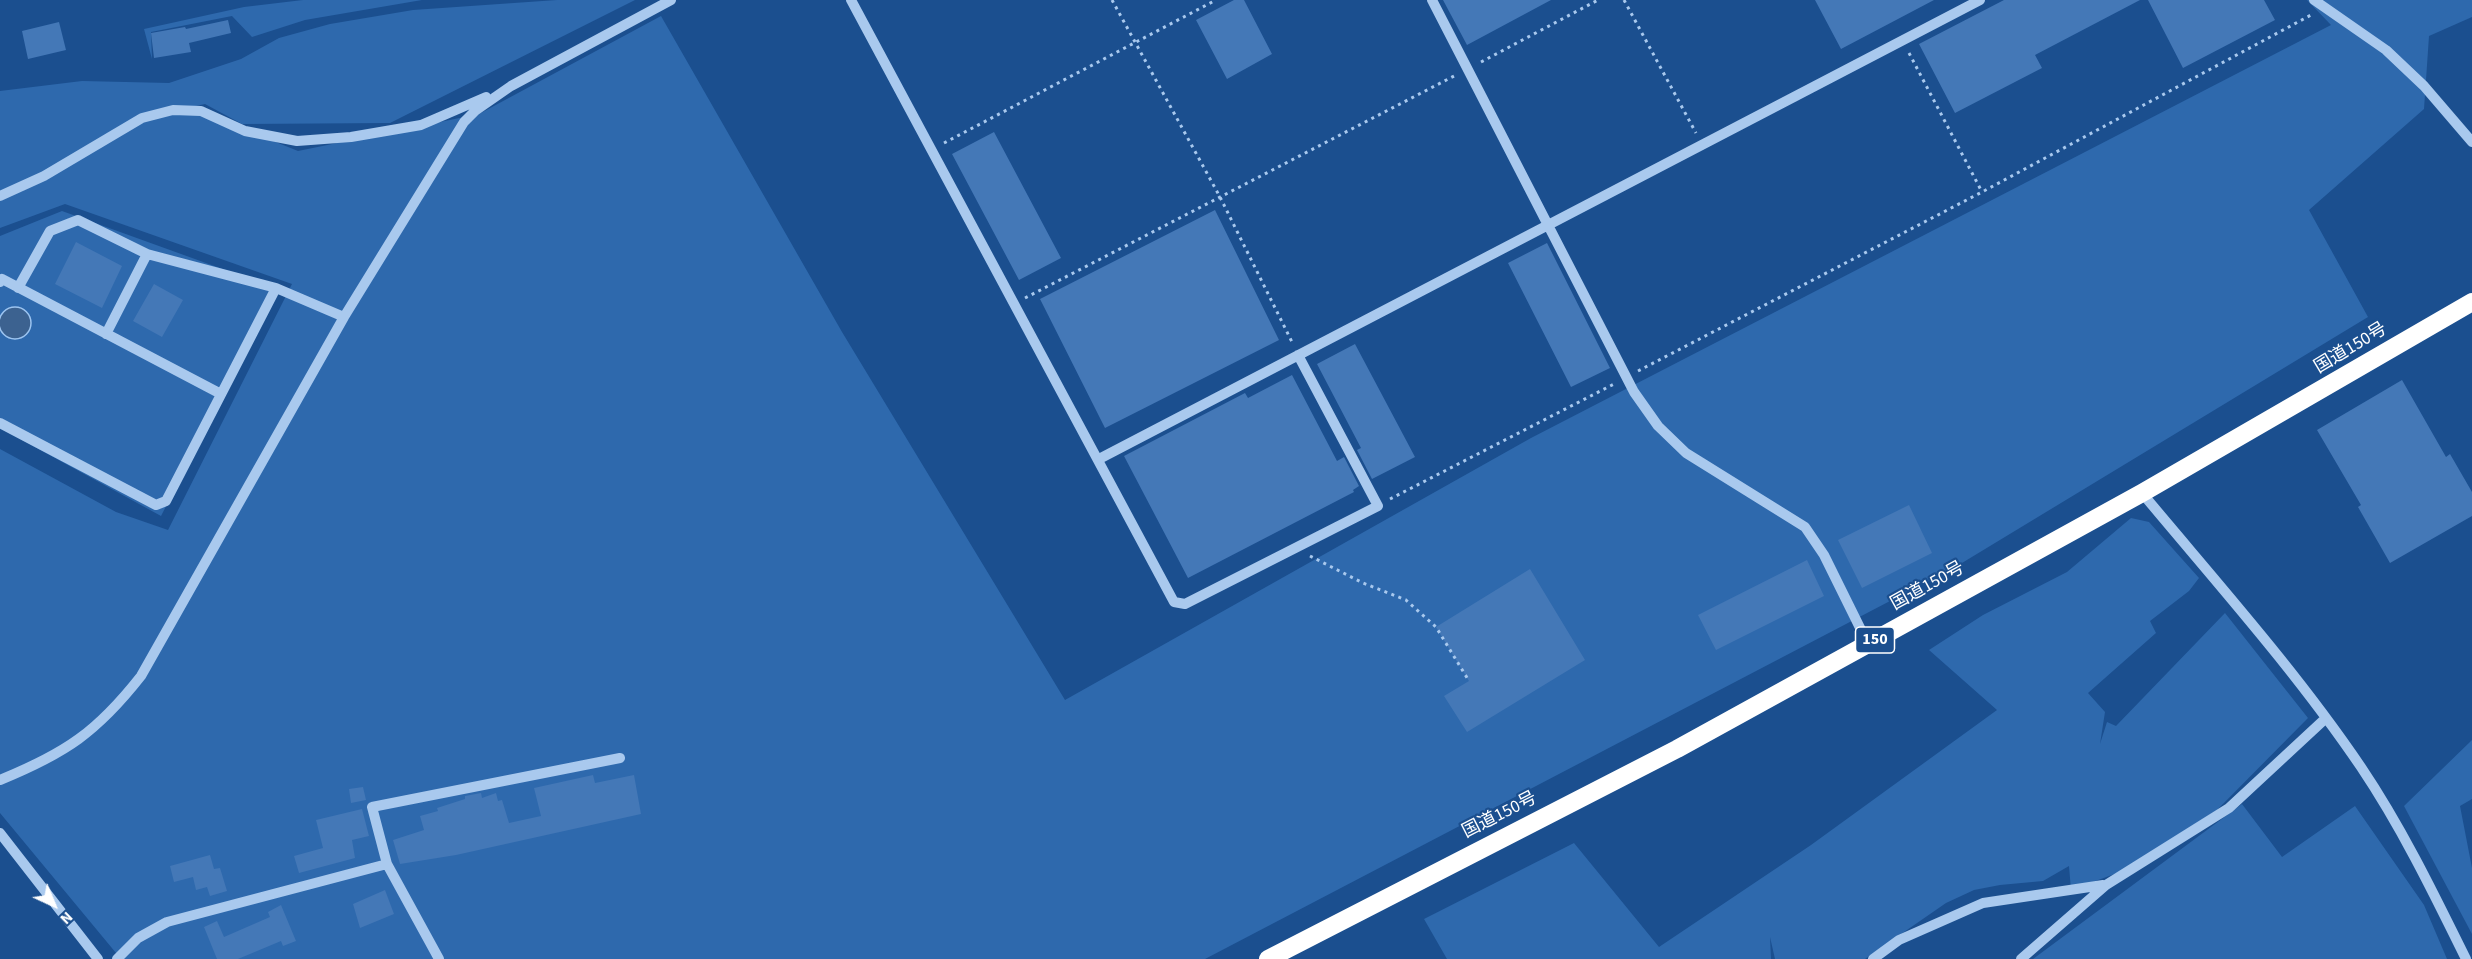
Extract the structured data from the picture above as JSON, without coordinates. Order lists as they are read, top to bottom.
{
  "streets": {
    "highway": ["国道150号", "150"]
  },
  "north": "bottom right"
}
